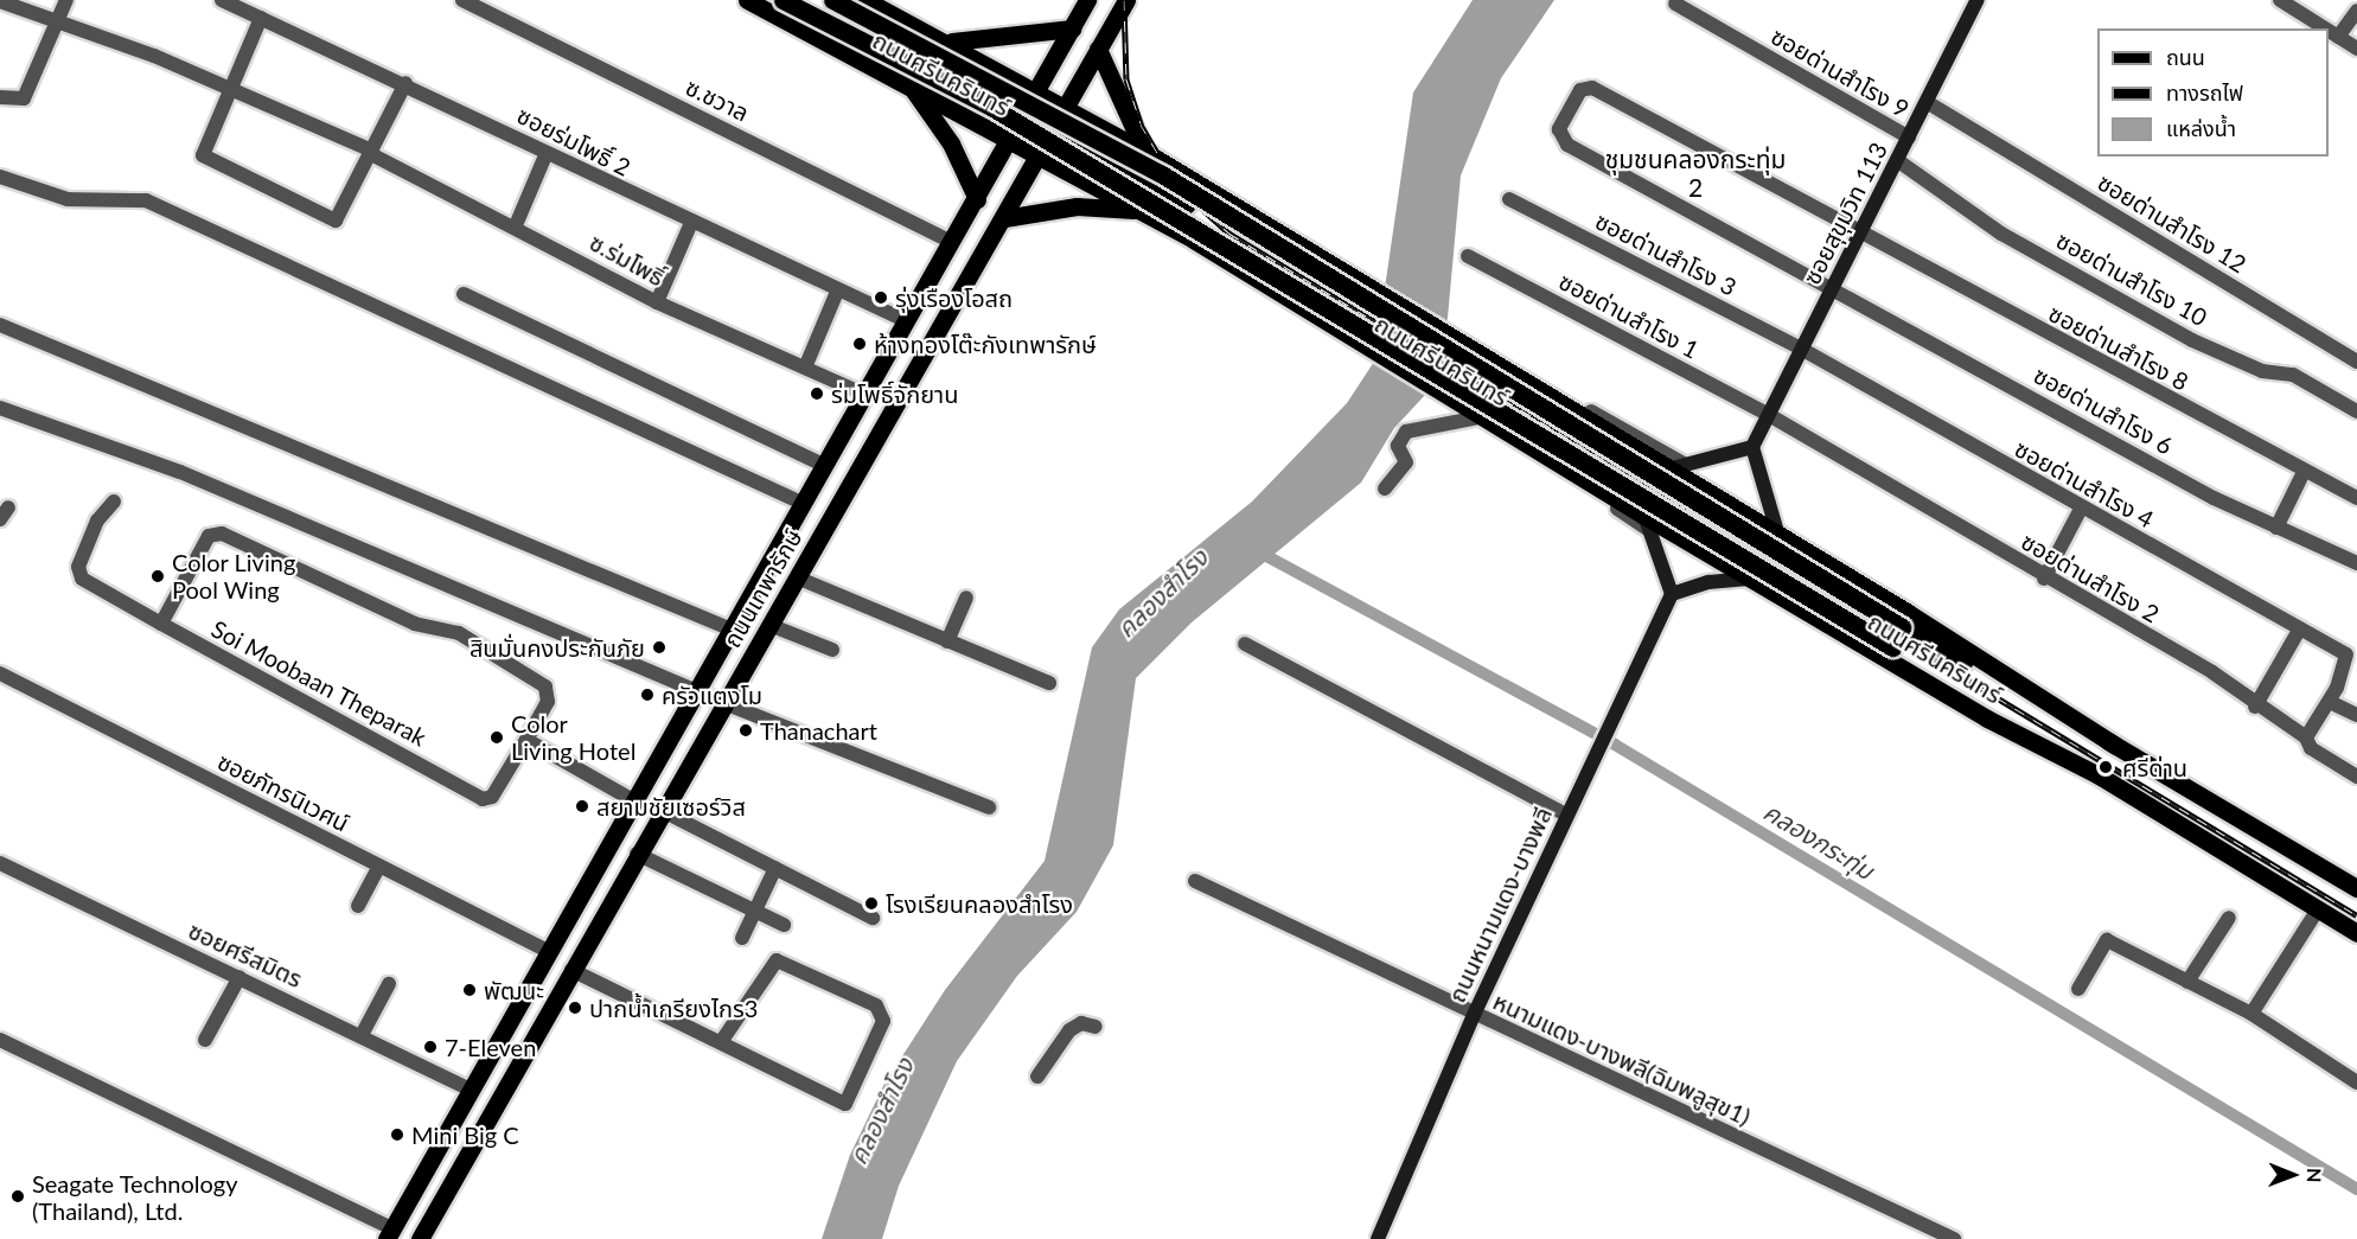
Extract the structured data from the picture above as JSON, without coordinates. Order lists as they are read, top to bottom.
{
  "streets": {
    "main road": [
      "ถนนศรีนครินทร์",
      "ซอยสุขุมวิท 113",
      "ถนนเทพารักษ์",
      "ถนนหนามแดง-บางพลี"
    ],
    "street": [
      "ซอยด่านสำโรง 9",
      "ซ.ชวาล",
      "ซอยร่มโพธิ์ 2",
      "ซอยด่านสำโรง 12",
      "ซอยด่านสำโรง 3",
      "ซ.ร่มโพธิ์",
      "ซอยด่านสำโรง 10",
      "ซอยด่านสำโรง 1",
      "ซอยด่านสำโรง 8",
      "ซอยด่านสำโรง 6",
      "ซอยด่านสำโรง 4",
      "ซอยด่านสำโรง 2",
      "Soi Moobaan Theparak",
      "ซอยภัทรนิเวศน์",
      "ซอยศรีสมิตร",
      "หนามแดง-บางพลี(ฉิมพลูสุข1)"
    ]
  },
  "crossings": [
    ["ซอยด่านสำโรง 9", "ซอยสุขุมวิท 113"],
    ["ถนนศรีนครินทร์", "ถนนเทพารักษ์"],
    ["ซ.ชวาล", "ถนนเทพารักษ์"],
    ["ซอยร่มโพธิ์ 2", "ถนนเทพารักษ์"],
    ["ซอยสุขุมวิท 113", "ซอยด่านสำโรง 12"],
    ["ซอยสุขุมวิท 113", "ซอยด่านสำโรง 3"],
    ["ซอยสุขุมวิท 113", "ซอยด่านสำโรง 10"],
    ["ซอยสุขุมวิท 113", "ซอยด่านสำโรง 1"],
    ["ซอยสุขุมวิท 113", "ซอยด่านสำโรง 8"],
    ["ซอยสุขุมวิท 113", "ซอยด่านสำโรง 6"],
    ["ซอยสุขุมวิท 113", "ซอยด่านสำโรง 4"],
    ["ซอยสุขุมวิท 113", "ซอยด่านสำโรง 2"],
    ["ซอยด่านสำโรง 3", "ซอยด่านสำโรง 4"],
    ["ซ.ร่มโพธิ์", "ถนนเทพารักษ์"],
    ["ซอยด่านสำโรง 1", "ซอยด่านสำโรง 2"],
    ["ซอยด่านสำโรง 8", "ซอยด่านสำโรง 6"],
    ["ถนนเทพารักษ์", "ซอยภัทรนิเวศน์"],
    ["ถนนเทพารักษ์", "ซอยศรีสมิตร"],
    ["ถนนหนามแดง-บางพลี", "หนามแดง-บางพลี(ฉิมพลูสุข1)"]
  ],
  "districts": ["ชุมชนคลองกระทุ่ม 2"],
  "water": ["คลองสำโรง", "คลองกระทุ่ม"],
  "places": [
    "รุ่งเรืองโอสถ",
    "ห้างทองโต๊ะกังเทพารักษ์",
    "ร่มโพธิ์จักยาน",
    "Color Living Pool Wing",
    "สินมั่นคงประกันภัย",
    "ครัวแตงโม",
    "Thanachart",
    "Color Living Hotel",
    "ศรีด่าน",
    "สยามชัยเซอร์วิส",
    "โรงเรียนคลองสำโรง",
    "พัฒนะ",
    "ปากน้ำเกรียงไกร3",
    "7-Eleven",
    "Mini Big C",
    "Seagate Technology (Thailand), Ltd."
  ],
  "legend": ["ถนน", "ทางรถไฟ", "แหล่งน้ำ"],
  "north": "right"
}
